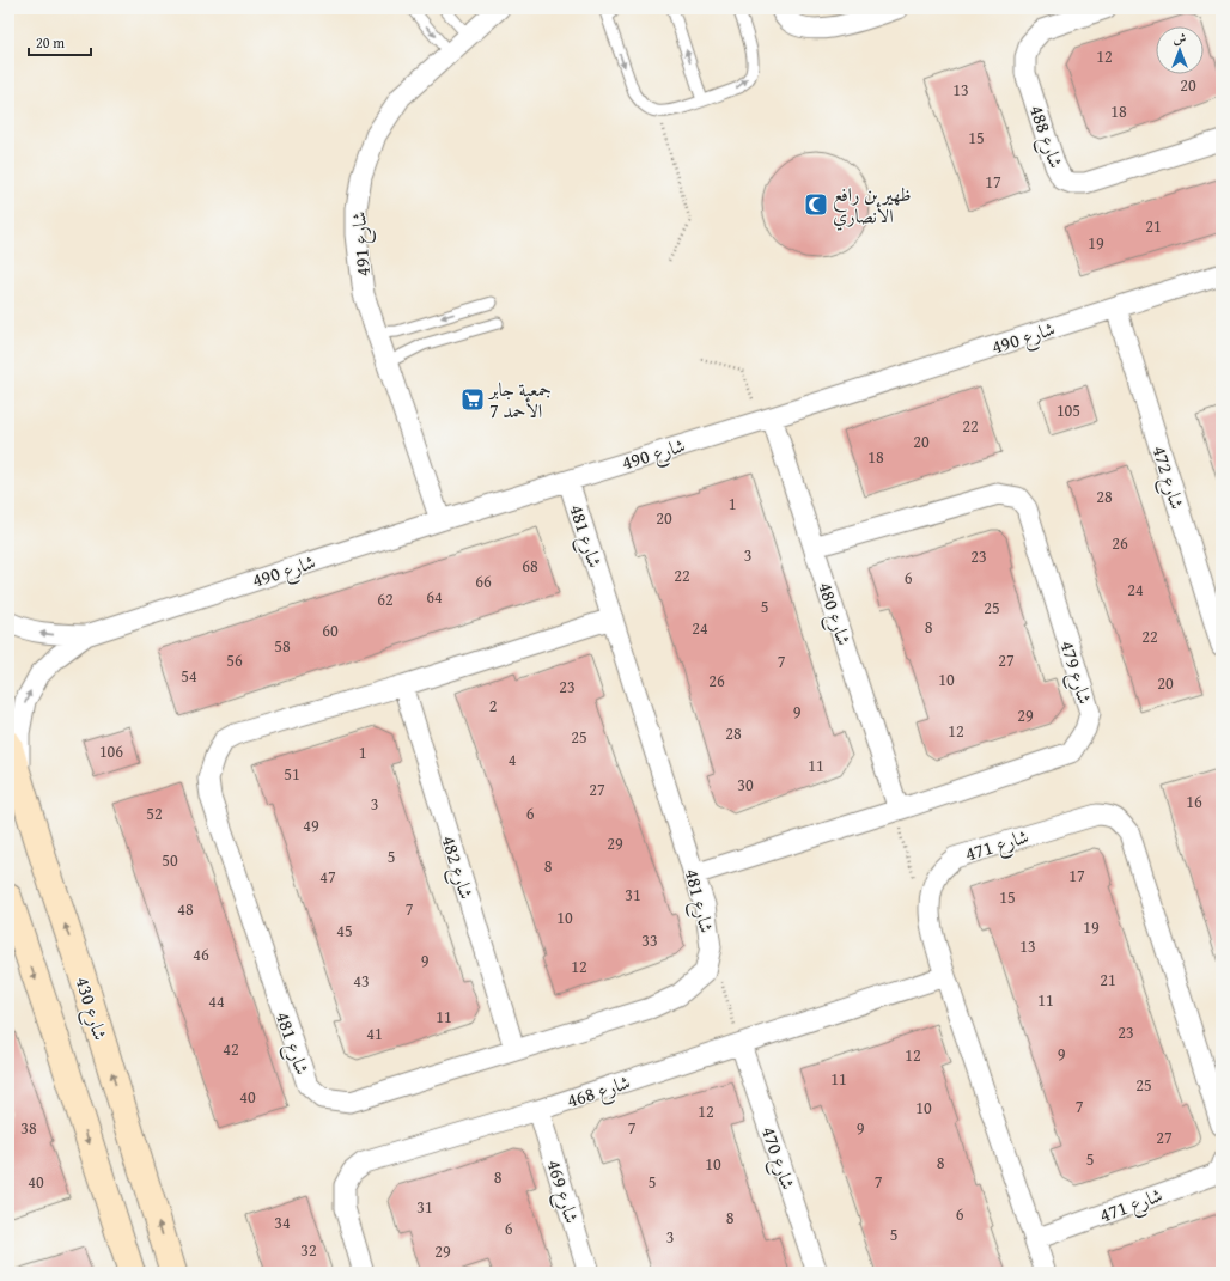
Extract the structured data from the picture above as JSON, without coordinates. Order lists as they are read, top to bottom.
{
  "streets": {
    "street": [
      "شارع 488",
      "شارع 491",
      "شارع 490",
      "شارع 472",
      "شارع 481",
      "شارع 480",
      "شارع 479",
      "شارع 471",
      "شارع 482",
      "شارع 430",
      "شارع 468",
      "شارع 470",
      "شارع 469"
    ]
  },
  "crossings": [
    ["شارع 491", "شارع 490"],
    ["شارع 490", "شارع 472"],
    ["شارع 490", "شارع 481"],
    ["شارع 490", "شارع 480"],
    ["شارع 490", "شارع 430"],
    ["شارع 481", "شارع 479"],
    ["شارع 481", "شارع 482"],
    ["شارع 480", "شارع 479"],
    ["شارع 471", "شارع 468"],
    ["شارع 468", "شارع 470"],
    ["شارع 468", "شارع 469"]
  ],
  "places": {
    "mosque": ["ظهير بن رافع الأنصاري"],
    "supermarket": ["جمعية جابر الأحمد 7"]
  },
  "house_numbers": [
    "12",
    "20",
    "13",
    "18",
    "15",
    "17",
    "21",
    "19",
    "105",
    "22",
    "20",
    "18",
    "28",
    "1",
    "20",
    "26",
    "3",
    "23",
    "68",
    "22",
    "6",
    "66",
    "24",
    "64",
    "62",
    "5",
    "25",
    "8",
    "24",
    "60",
    "22",
    "58",
    "56",
    "27",
    "7",
    "54",
    "10",
    "26",
    "20",
    "23",
    "2",
    "9",
    "29",
    "12",
    "28",
    "25",
    "106",
    "1",
    "4",
    "11",
    "51",
    "30",
    "27",
    "16",
    "3",
    "52",
    "6",
    "49",
    "29",
    "5",
    "50",
    "8",
    "17",
    "47",
    "31",
    "15",
    "48",
    "7",
    "10",
    "19",
    "45",
    "33",
    "13",
    "46",
    "9",
    "12",
    "21",
    "43",
    "11",
    "44",
    "11",
    "23",
    "41",
    "42",
    "9",
    "12",
    "11",
    "25",
    "40",
    "7",
    "10",
    "12",
    "38",
    "7",
    "9",
    "27",
    "5",
    "8",
    "10",
    "8",
    "40",
    "5",
    "7",
    "31",
    "6",
    "8",
    "34",
    "6",
    "5",
    "3",
    "32",
    "29"
  ],
  "scale_bar": "20 m",
  "north": "top"
}
